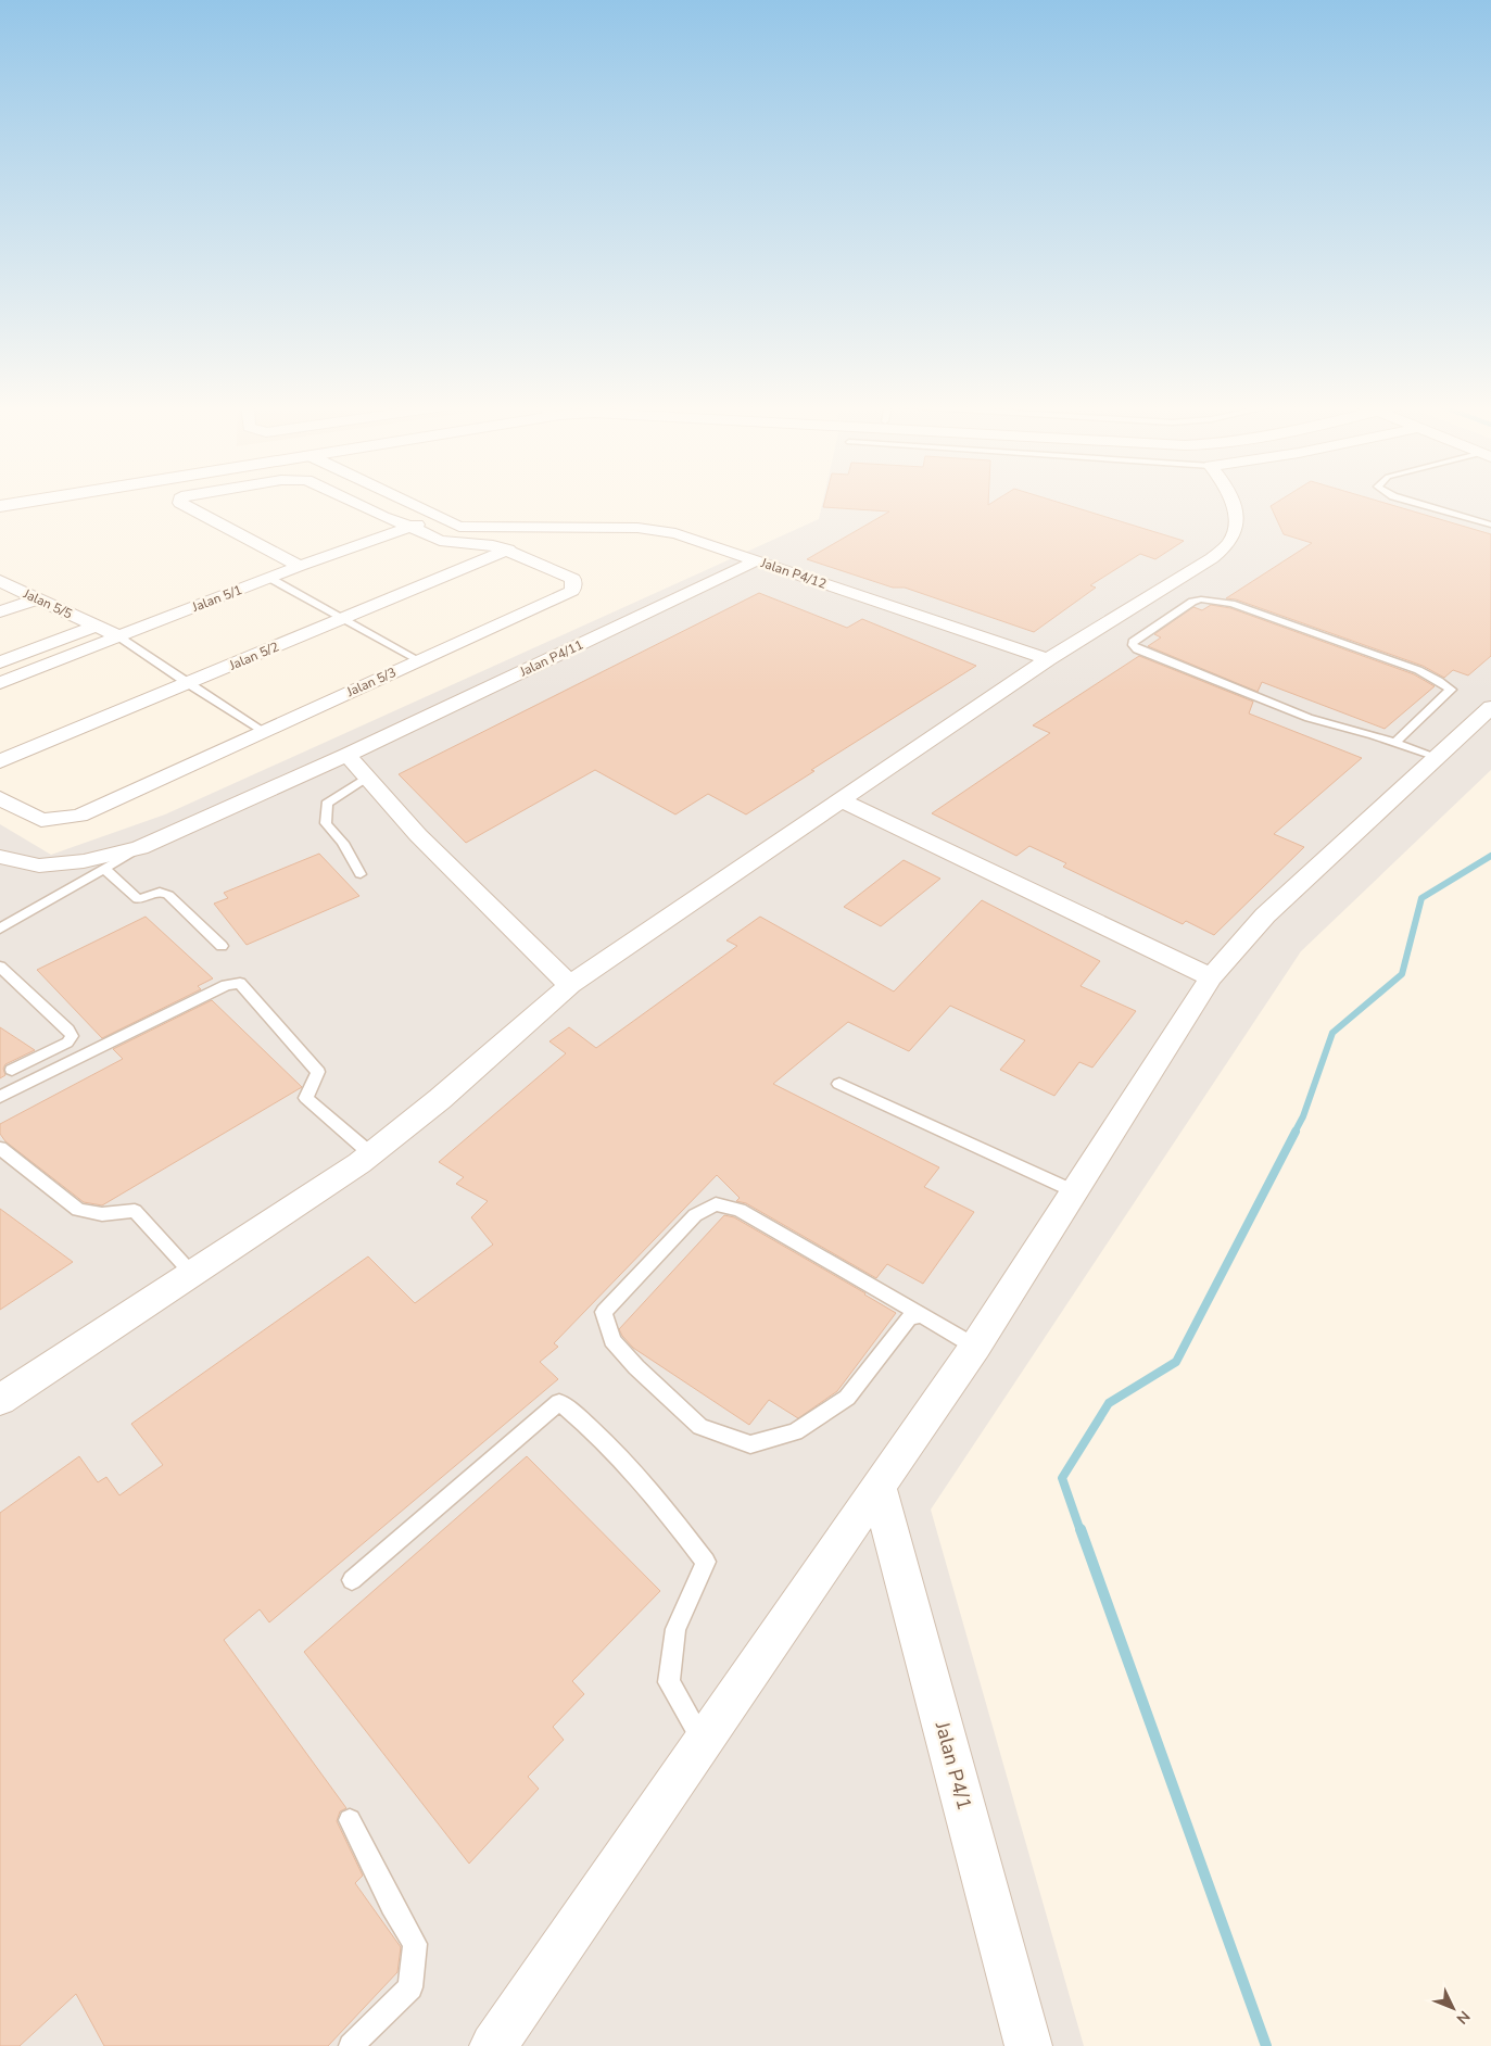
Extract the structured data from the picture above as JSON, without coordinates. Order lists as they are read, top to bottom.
{
  "streets": {
    "street": [
      "Jalan P4/12",
      "Jalan 5/1",
      "Jalan 5/5",
      "Jalan 5/2",
      "Jalan P4/11",
      "Jalan 5/3",
      "Jalan P4/1"
    ]
  },
  "crossings": [
    ["Jalan P4/12", "Jalan 5/1"],
    ["Jalan P4/12", "Jalan P4/11"],
    ["Jalan 5/1", "Jalan 5/5"],
    ["Jalan 5/1", "Jalan 5/3"],
    ["Jalan 5/2", "Jalan 5/3"]
  ],
  "north": "bottom right"
}
